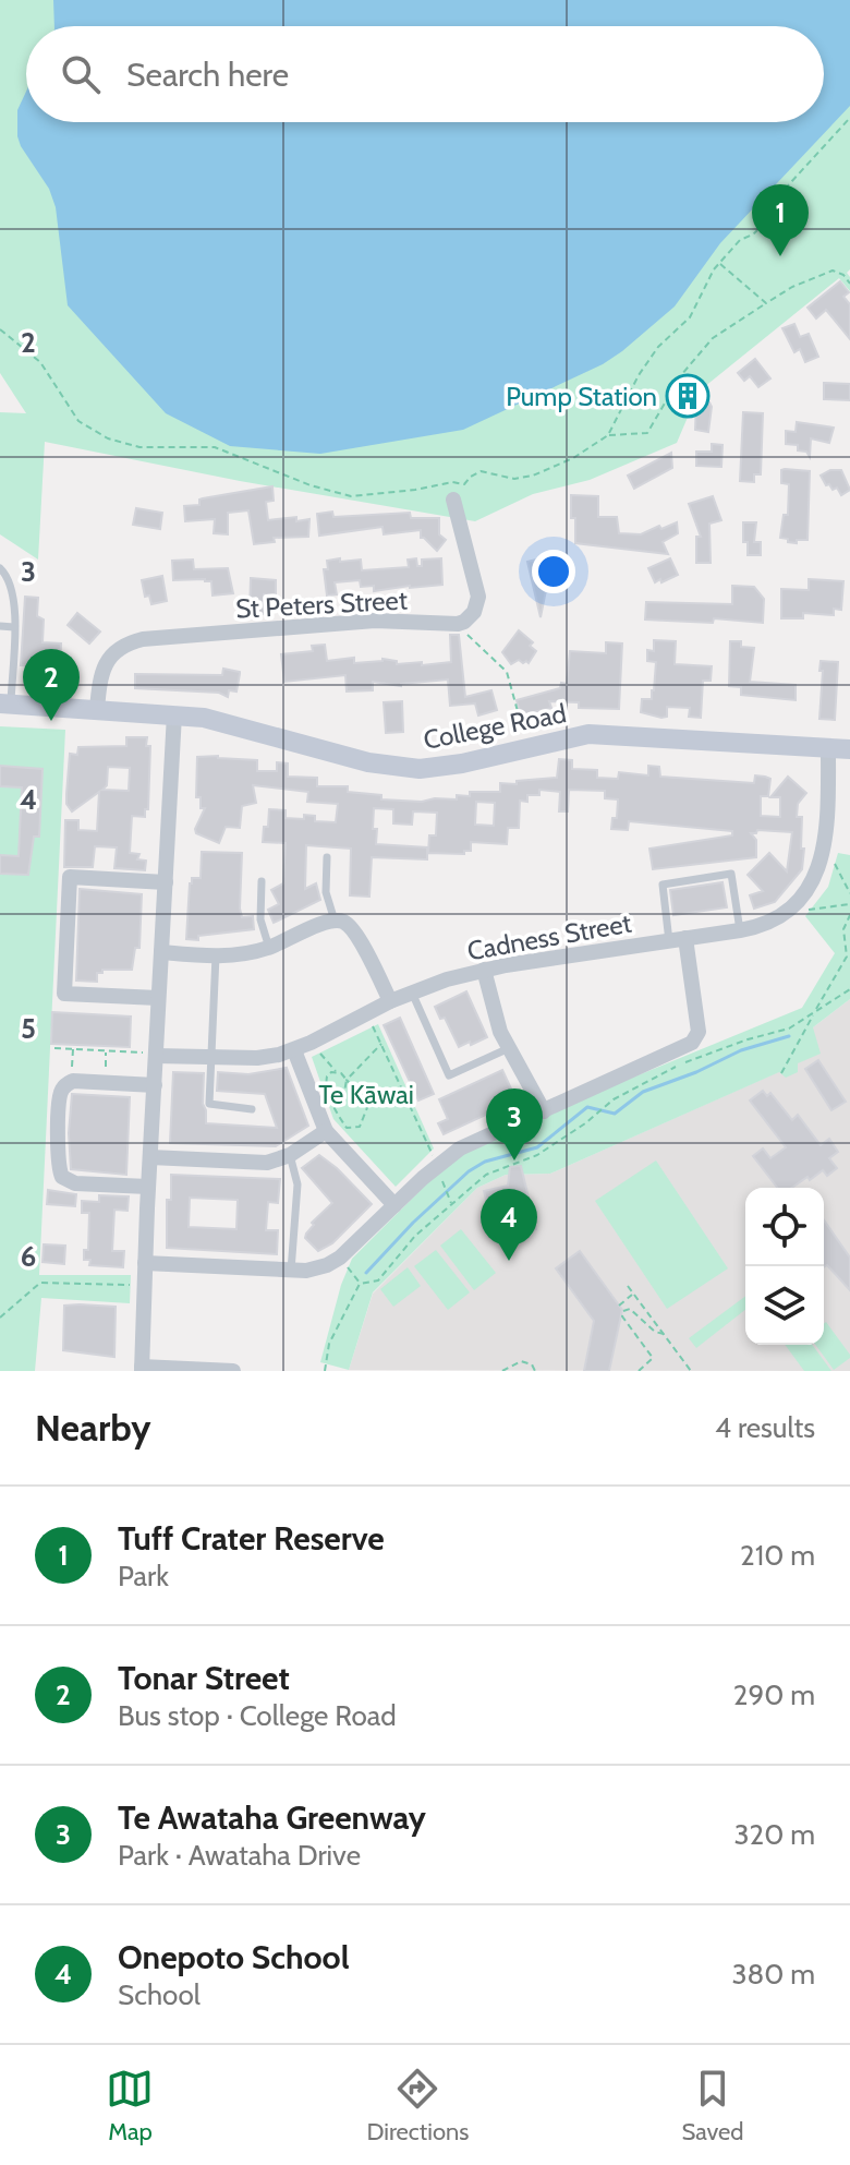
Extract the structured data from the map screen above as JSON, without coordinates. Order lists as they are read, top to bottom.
{
  "streets": {
    "main road": ["College Road"],
    "street": ["St Peters Street", "Cadness Street"]
  },
  "crossings": [
    ["St Peters Street", "College Road"],
    ["College Road", "Cadness Street"]
  ],
  "parks": ["Te Kāwai"],
  "places": {
    "building": ["Pump Station"]
  },
  "page": {
    "search": "Search here",
    "pins": [
      "1",
      "2",
      "3",
      "4"
    ],
    "heading": ["Nearby", "4 results"],
    "list": [
      {
        "mark": "1",
        "name": "Tuff Crater Reserve",
        "note": "Park",
        "value": "210 m"
      },
      {
        "mark": "2",
        "name": "Tonar Street",
        "note": "Bus stop · College Road",
        "value": "290 m"
      },
      {
        "mark": "3",
        "name": "Te Awataha Greenway",
        "note": "Park · Awataha Drive",
        "value": "320 m"
      },
      {
        "mark": "4",
        "name": "Onepoto School",
        "note": "School",
        "value": "380 m"
      }
    ],
    "nav": ["Map", "Directions", "Saved"]
  },
  "grid": {
    "rows": [
      "2",
      "3",
      "4",
      "5",
      "6"
    ]
  }
}
